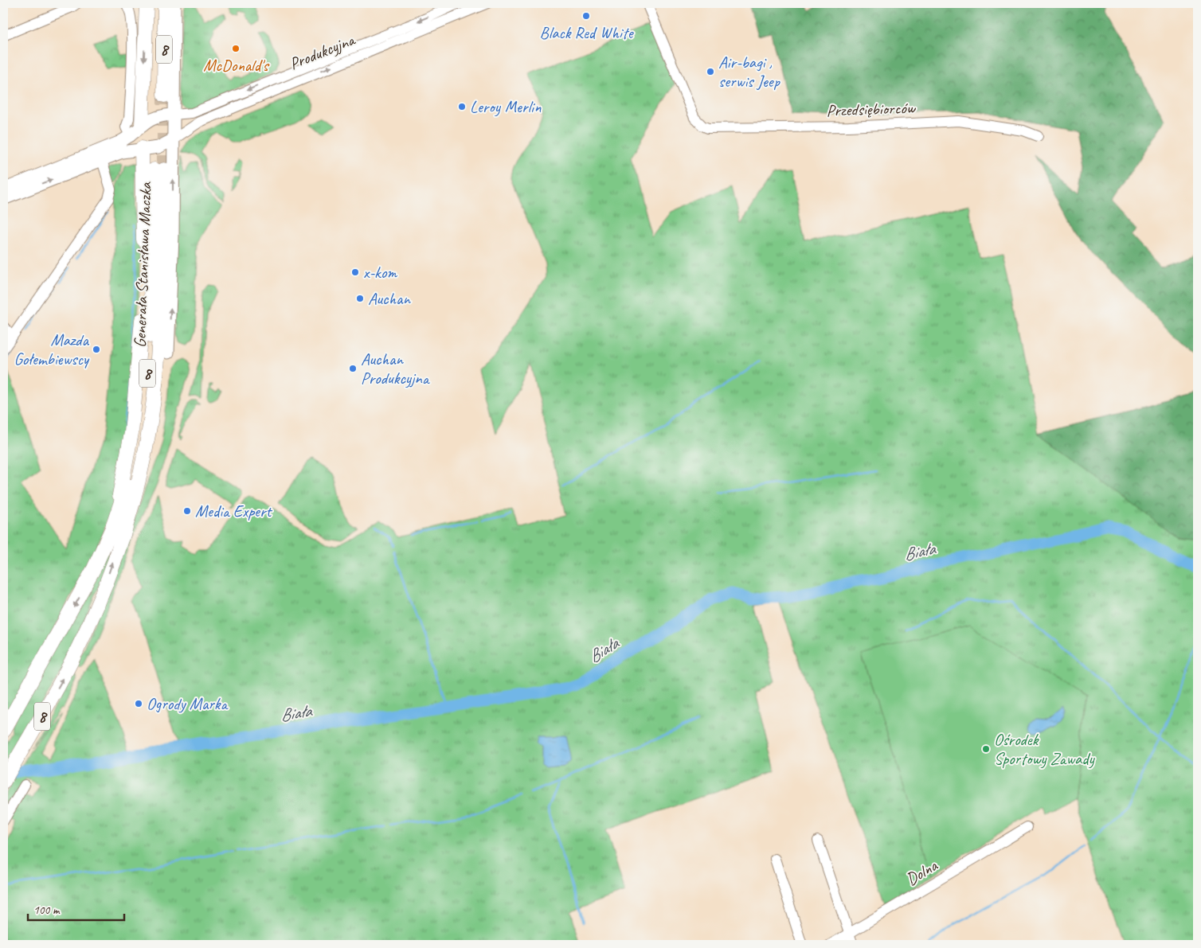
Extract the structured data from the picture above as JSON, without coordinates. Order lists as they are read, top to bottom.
{
  "streets": {
    "highway": ["8", "Generała Stanisława Maczka"],
    "street": ["Produkcyjna", "Przedsiębiorców", "Dolna"]
  },
  "water": ["Biała"],
  "places": [
    "Black Red White",
    "McDonald's",
    "Air-bagi , serwis Jeep",
    "Leroy Merlin",
    "x-kom",
    "Auchan",
    "Mazda Gołembiewscy",
    "Auchan Produkcyjna",
    "Media Expert",
    "Ogrody Marka",
    "Ośrodek Sportowy Zawady"
  ],
  "scale_bar": "100 m"
}
